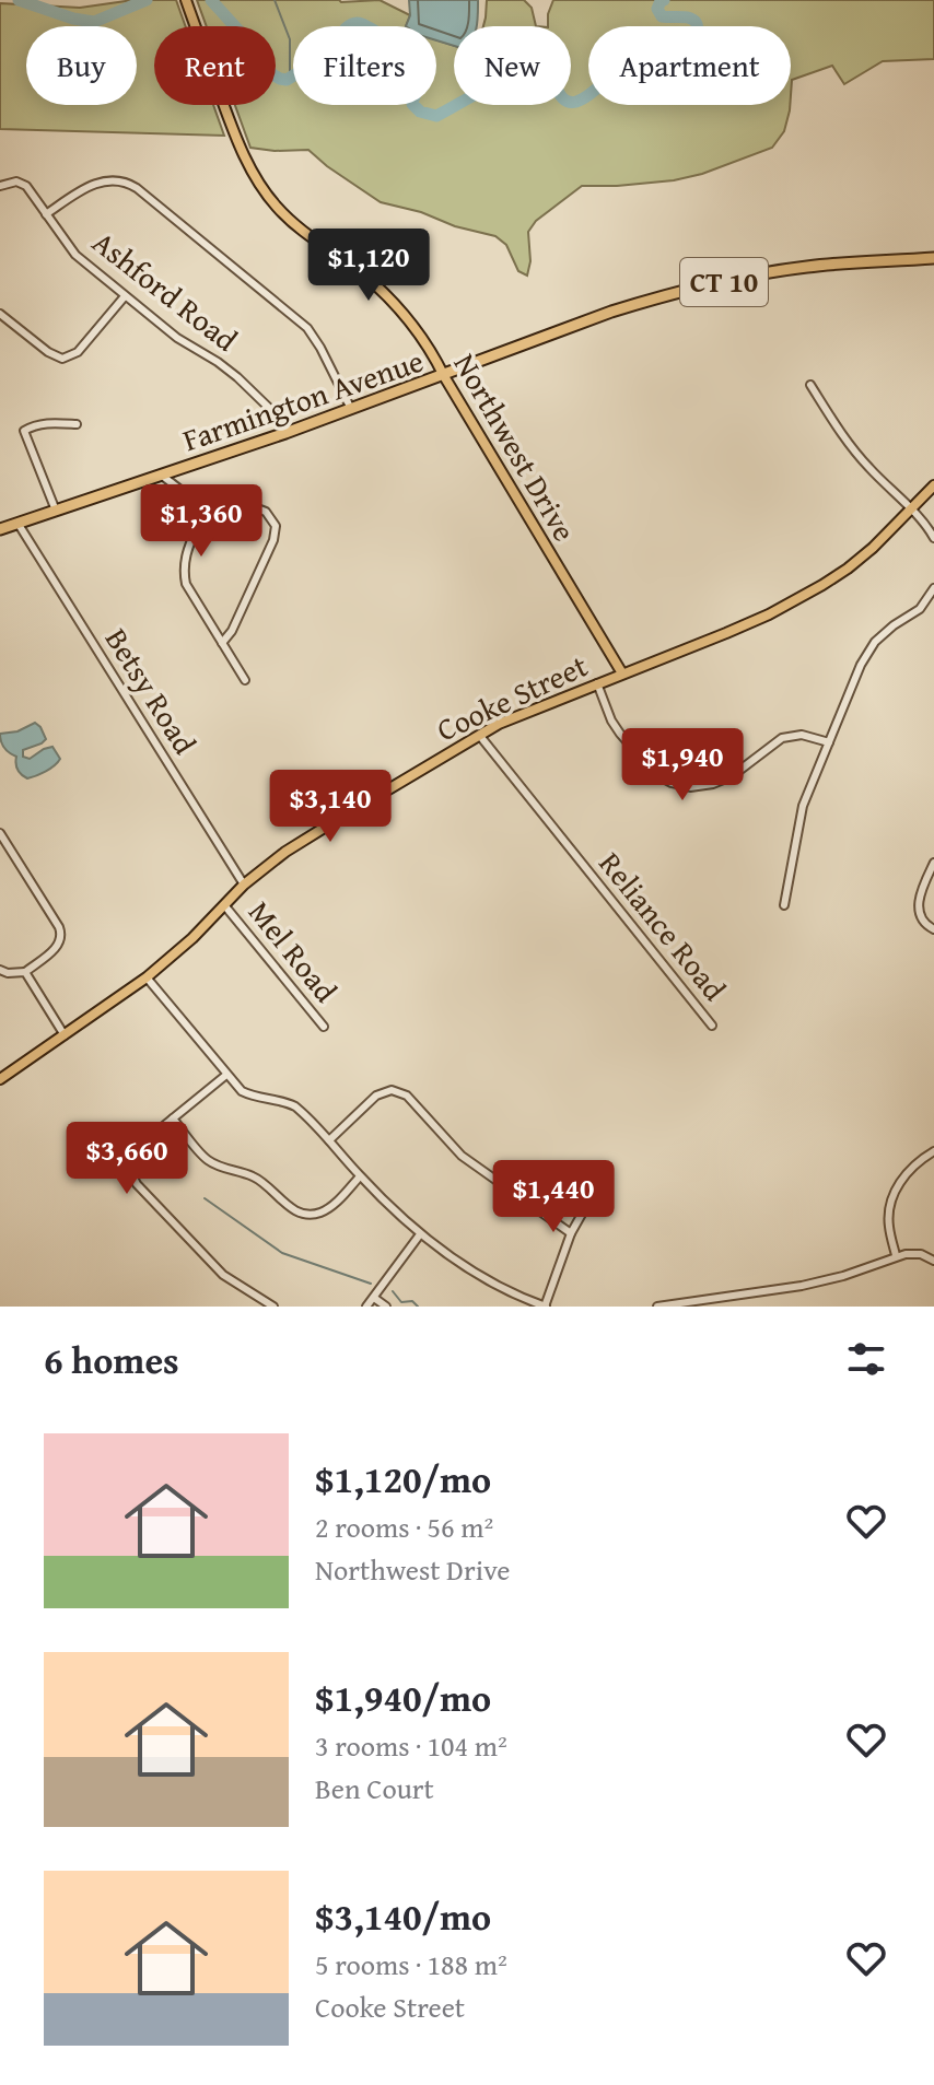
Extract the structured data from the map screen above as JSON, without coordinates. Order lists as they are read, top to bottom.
{
  "streets": {
    "highway": ["CT 10", "Farmington Avenue"],
    "main road": ["Northwest Drive", "Cooke Street"],
    "street": [
      "Ashford Road",
      "Betsy Road",
      "Reliance Road",
      "Mel Road"
    ]
  },
  "crossings": [
    ["Ashford Road", "Farmington Avenue"],
    ["Farmington Avenue", "Northwest Drive"],
    ["Farmington Avenue", "Betsy Road"],
    ["Northwest Drive", "Cooke Street"],
    ["Betsy Road", "Cooke Street"],
    ["Cooke Street", "Reliance Road"],
    ["Cooke Street", "Mel Road"]
  ],
  "page": {
    "chip": [
      "Buy",
      "Rent",
      "Filters",
      "New",
      "Apartment"
    ],
    "price": [
      "$1,120",
      "$1,360",
      "$1,940",
      "$3,140",
      "$3,660",
      "$1,440"
    ],
    "heading": "6 homes",
    "list": [
      {
        "name": "$1,120/mo",
        "note": "2 rooms · 56 m² · Northwest Drive"
      },
      {
        "name": "$1,940/mo",
        "note": "3 rooms · 104 m² · Ben Court"
      },
      {
        "name": "$3,140/mo",
        "note": "5 rooms · 188 m² · Cooke Street"
      }
    ]
  }
}
